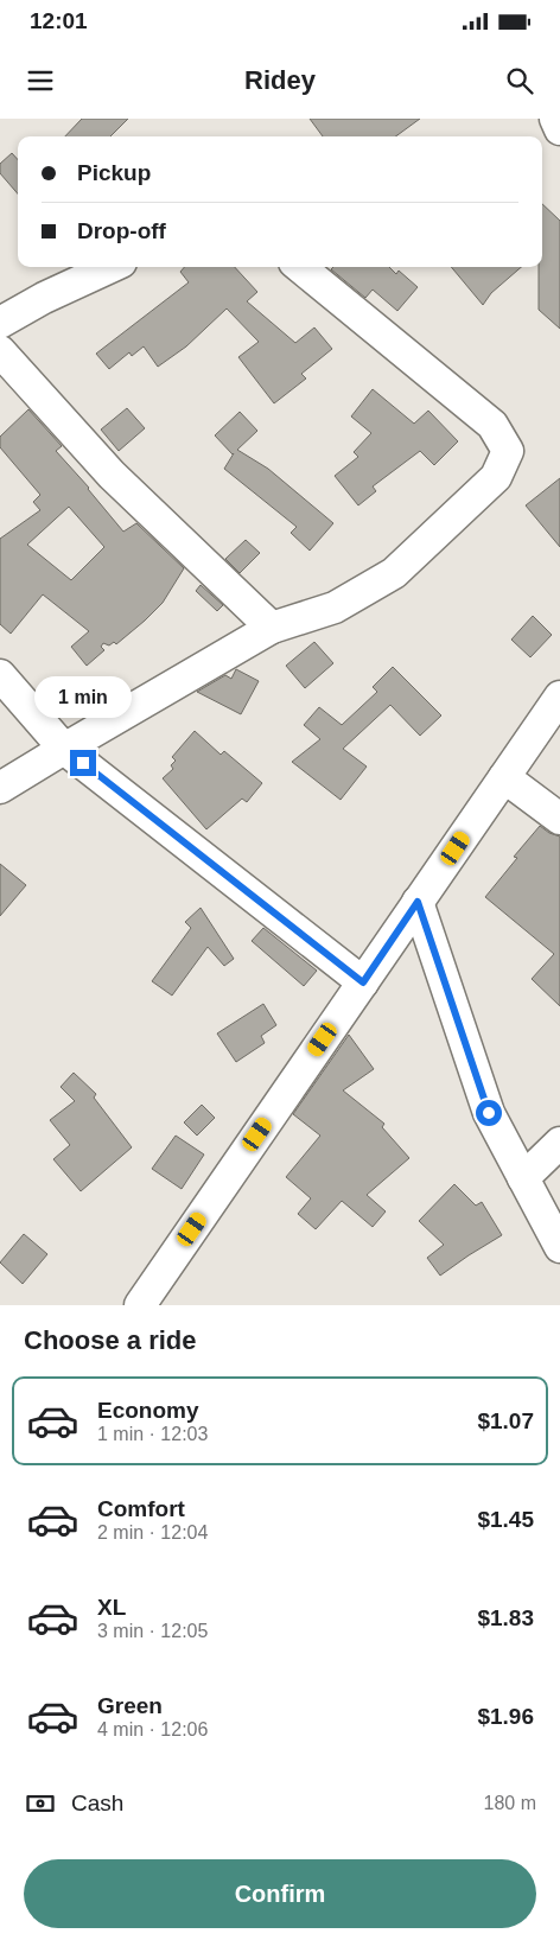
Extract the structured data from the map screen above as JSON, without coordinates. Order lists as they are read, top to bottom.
{
  "page": {
    "status": "12:01",
    "header": "Ridey",
    "banner": ["Pickup", "Drop-off"],
    "bubble": "1 min",
    "heading": "Choose a ride",
    "list": [
      {
        "name": "Economy",
        "note": "1 min · 12:03",
        "value": "$1.07"
      },
      {
        "name": "Comfort",
        "note": "2 min · 12:04",
        "value": "$1.45"
      },
      {
        "name": "XL",
        "note": "3 min · 12:05",
        "value": "$1.83"
      },
      {
        "name": "Green",
        "note": "4 min · 12:06",
        "value": "$1.96"
      }
    ],
    "pay": ["Cash", "180 m"],
    "buttons": "Confirm"
  }
}
